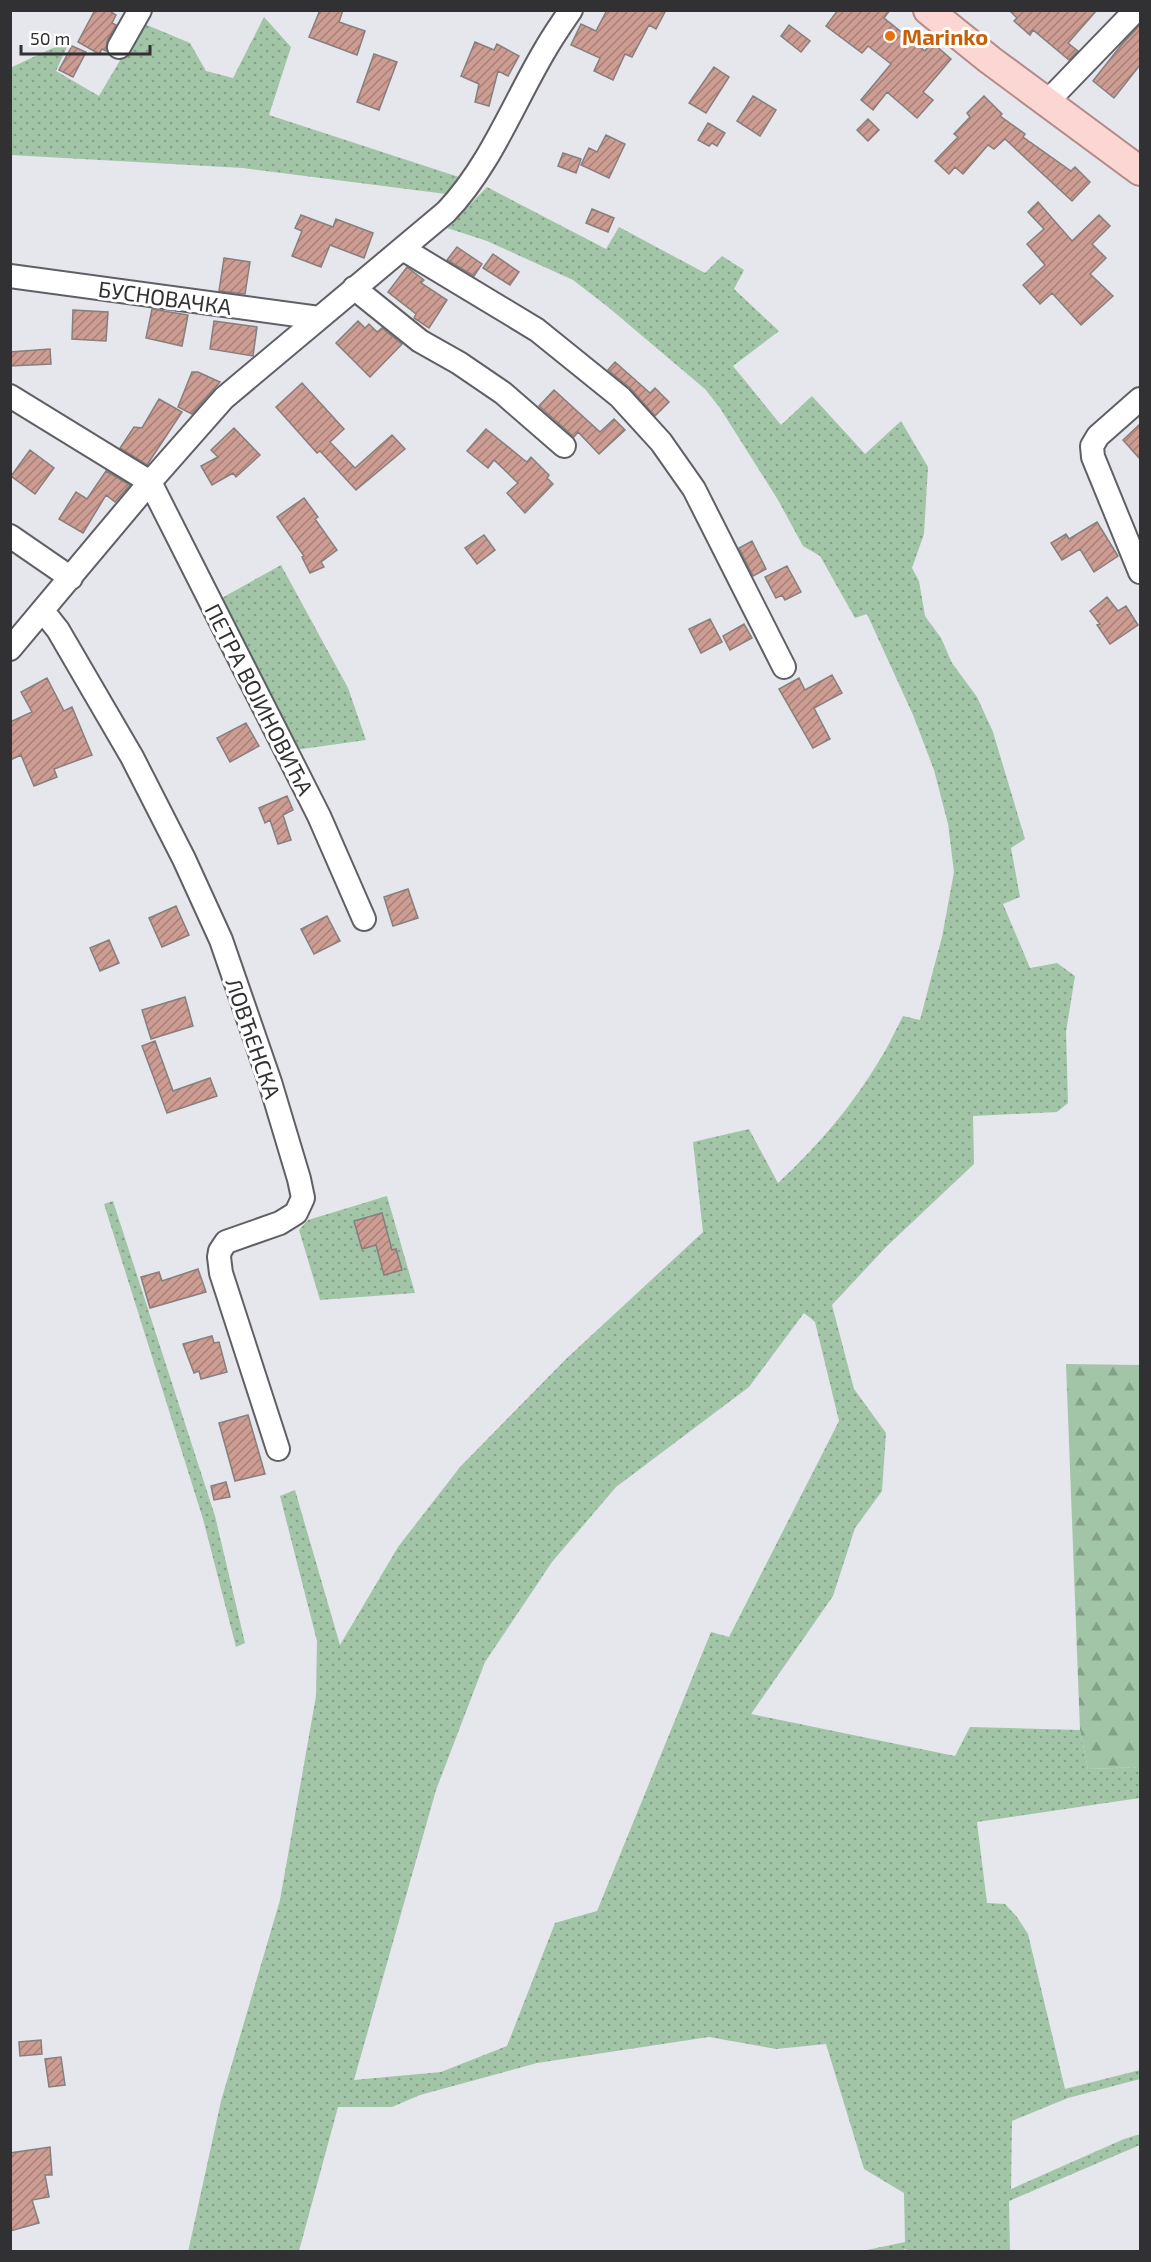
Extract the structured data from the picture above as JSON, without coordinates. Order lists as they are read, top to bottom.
{
  "streets": {
    "street": ["БУСНОВАЧКА", "ПЕТРА ВОЈИНОВИЋА", "ЛОВЋЕНСКА"]
  },
  "places": ["Marinko"],
  "scale_bar": "50 m"
}
